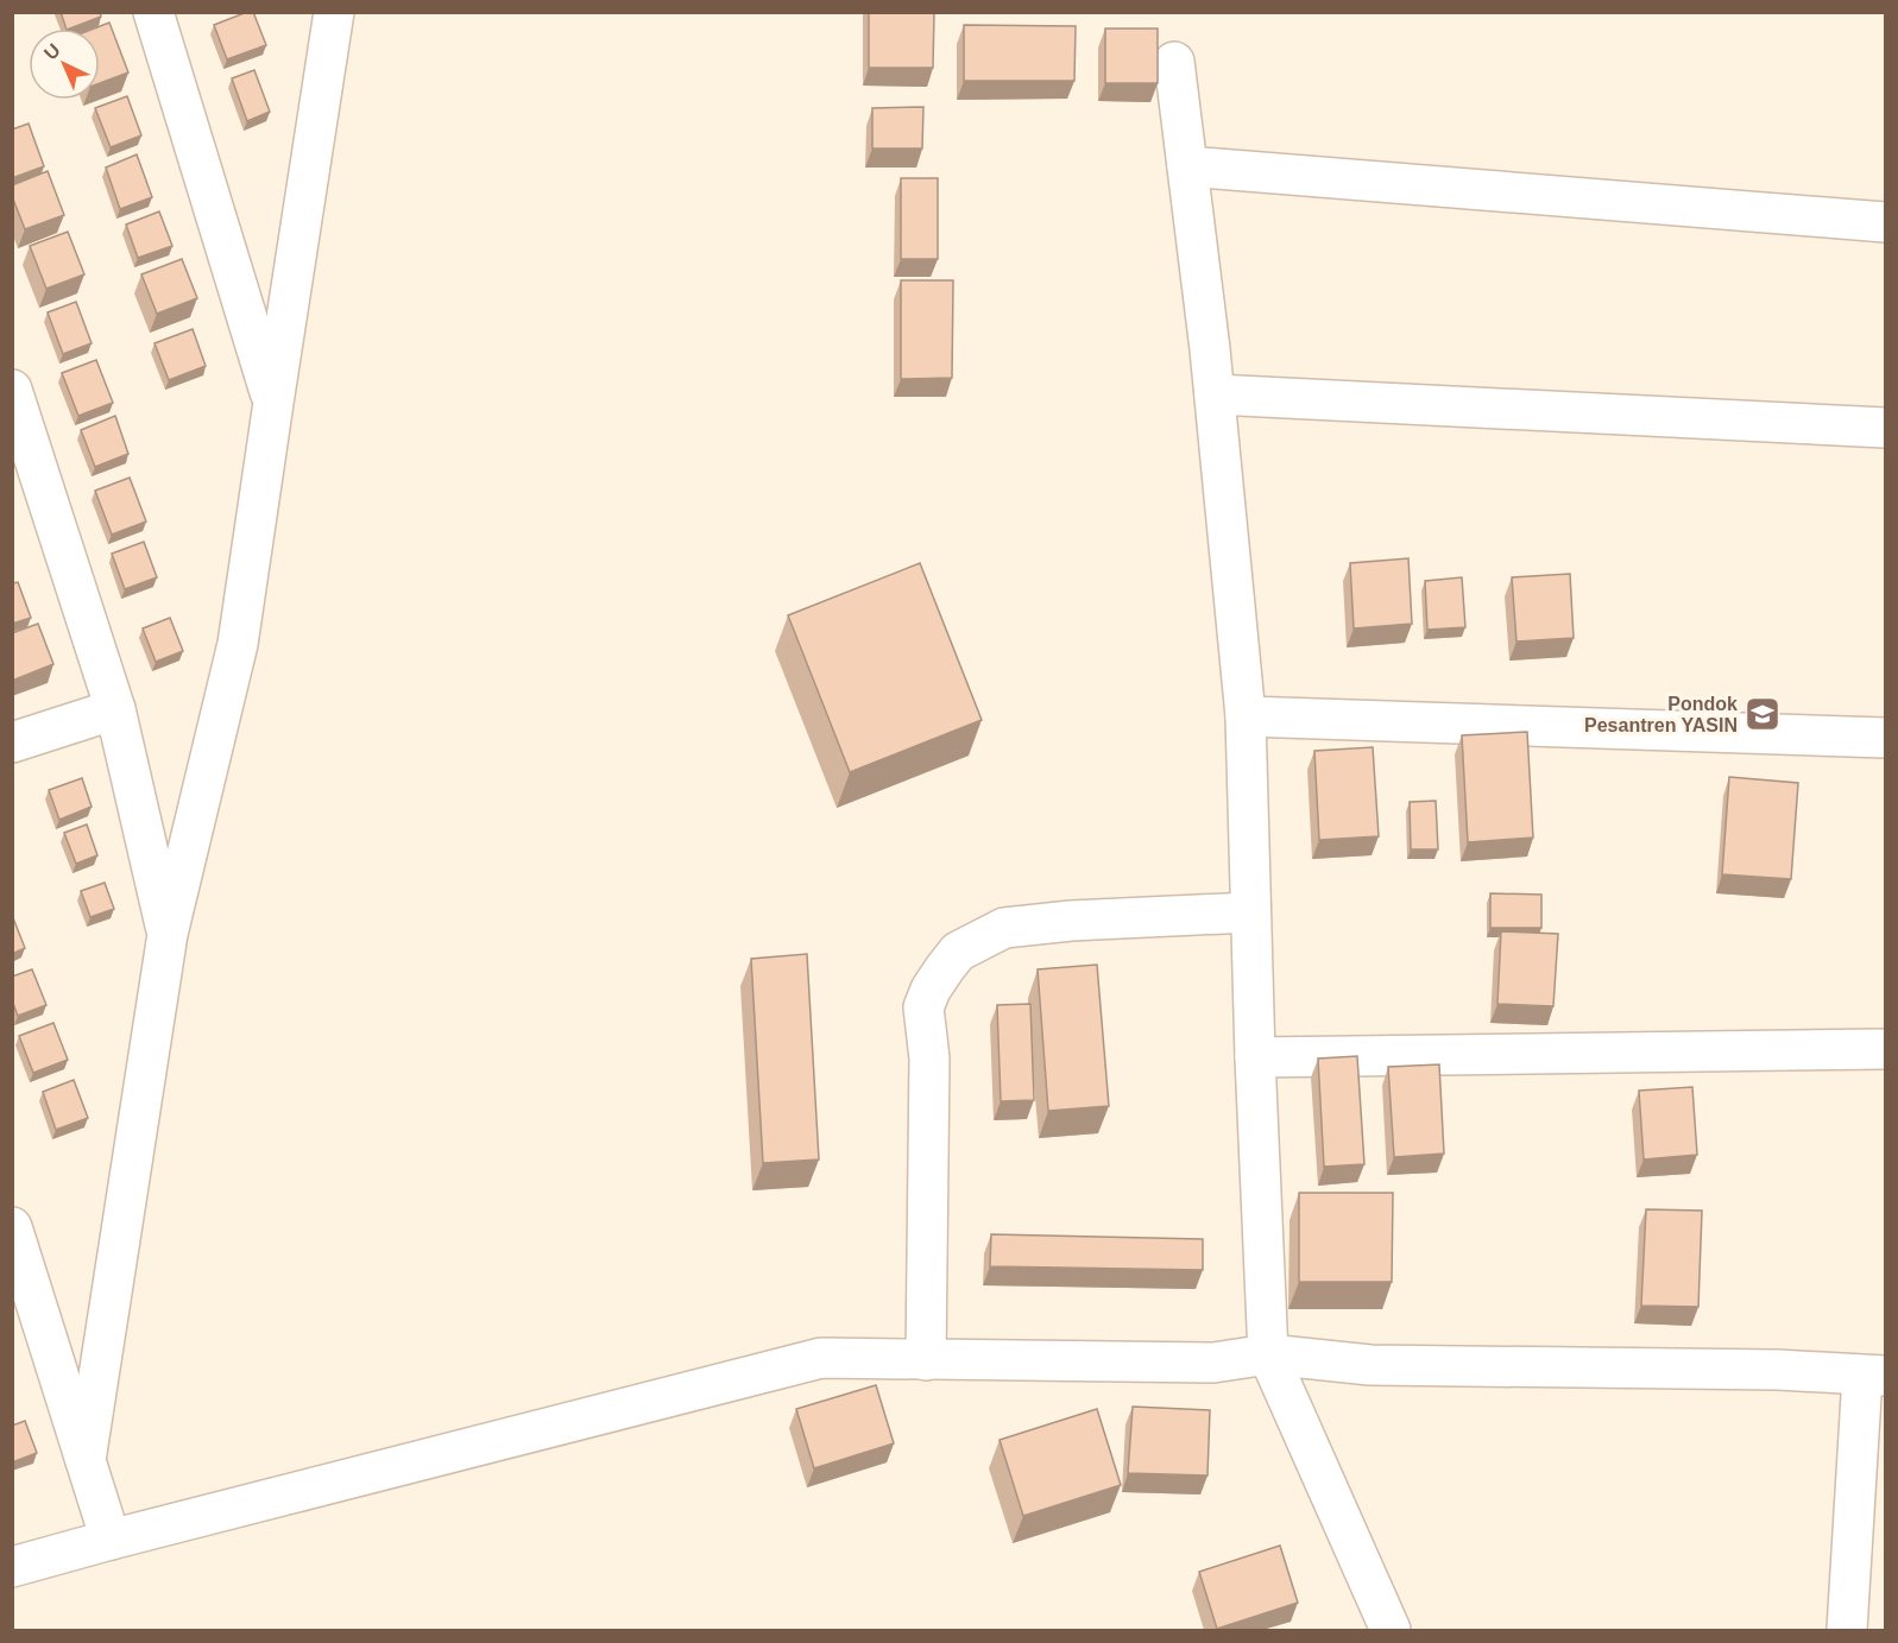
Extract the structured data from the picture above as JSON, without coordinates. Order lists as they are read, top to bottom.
{
  "places": {
    "school or university": ["Pondok Pesantren YASIN"]
  },
  "north": "top left"
}
